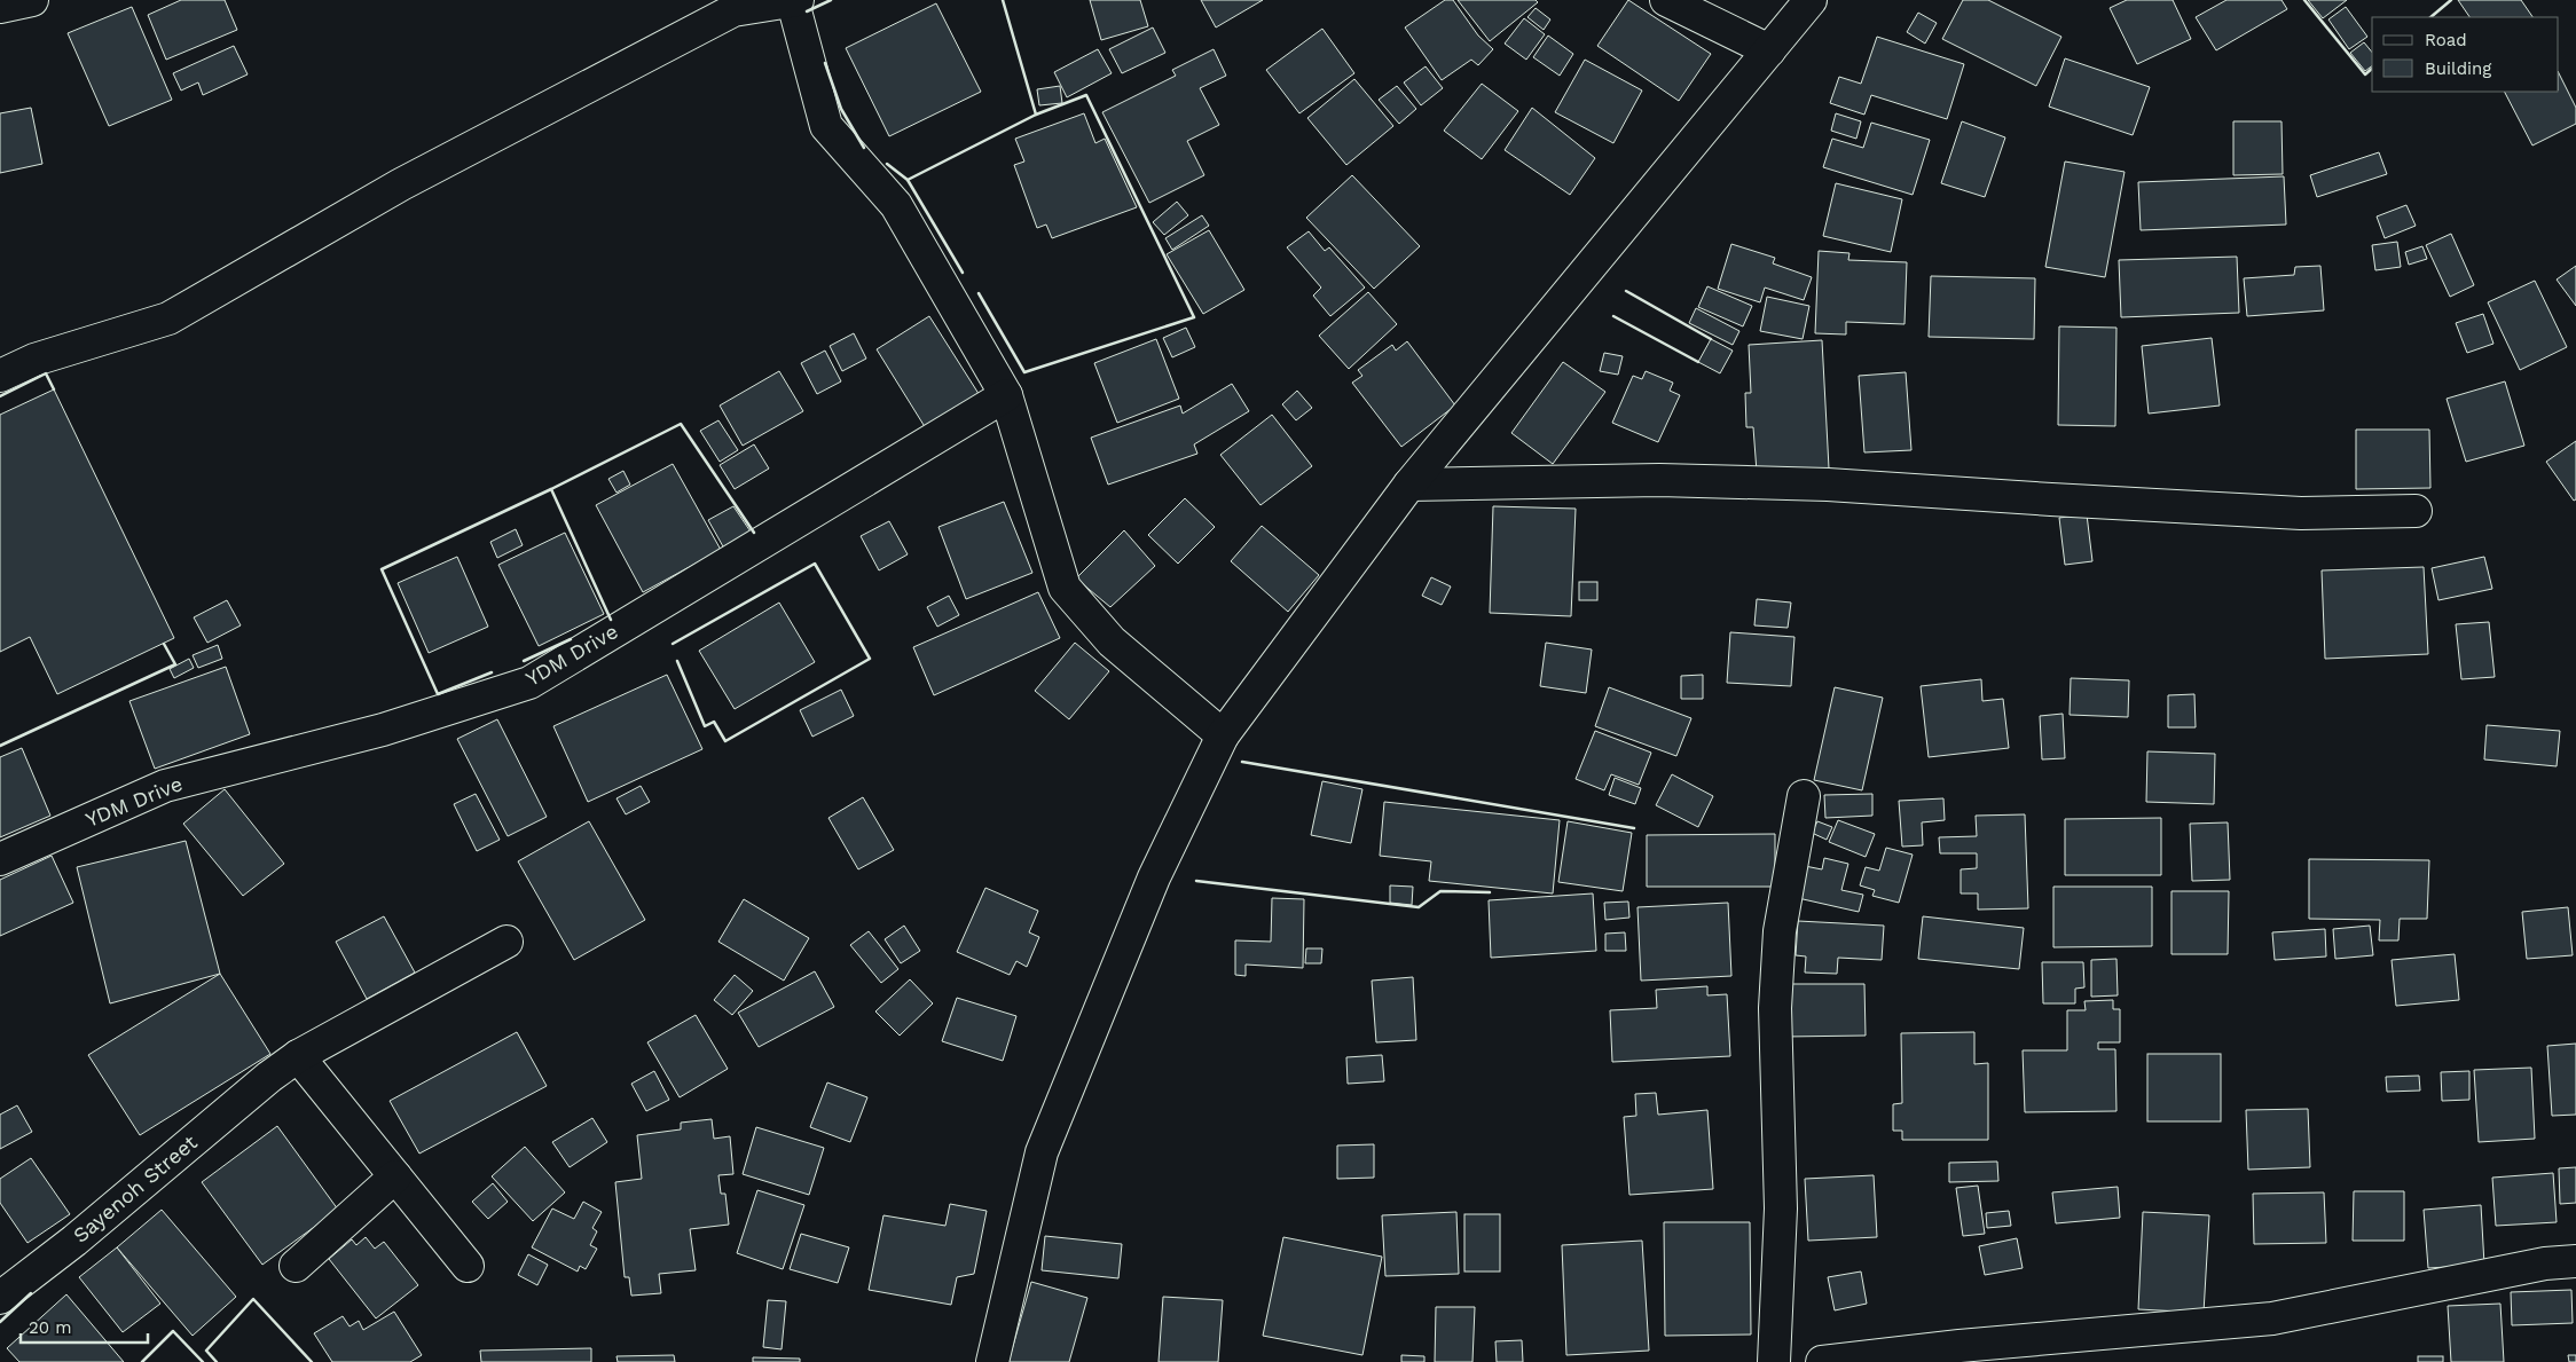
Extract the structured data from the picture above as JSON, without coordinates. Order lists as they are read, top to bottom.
{
  "streets": {
    "street": ["YDM Drive", "Sayenoh Street"]
  },
  "legend": ["Road", "Building"],
  "scale_bar": "20 m"
}
